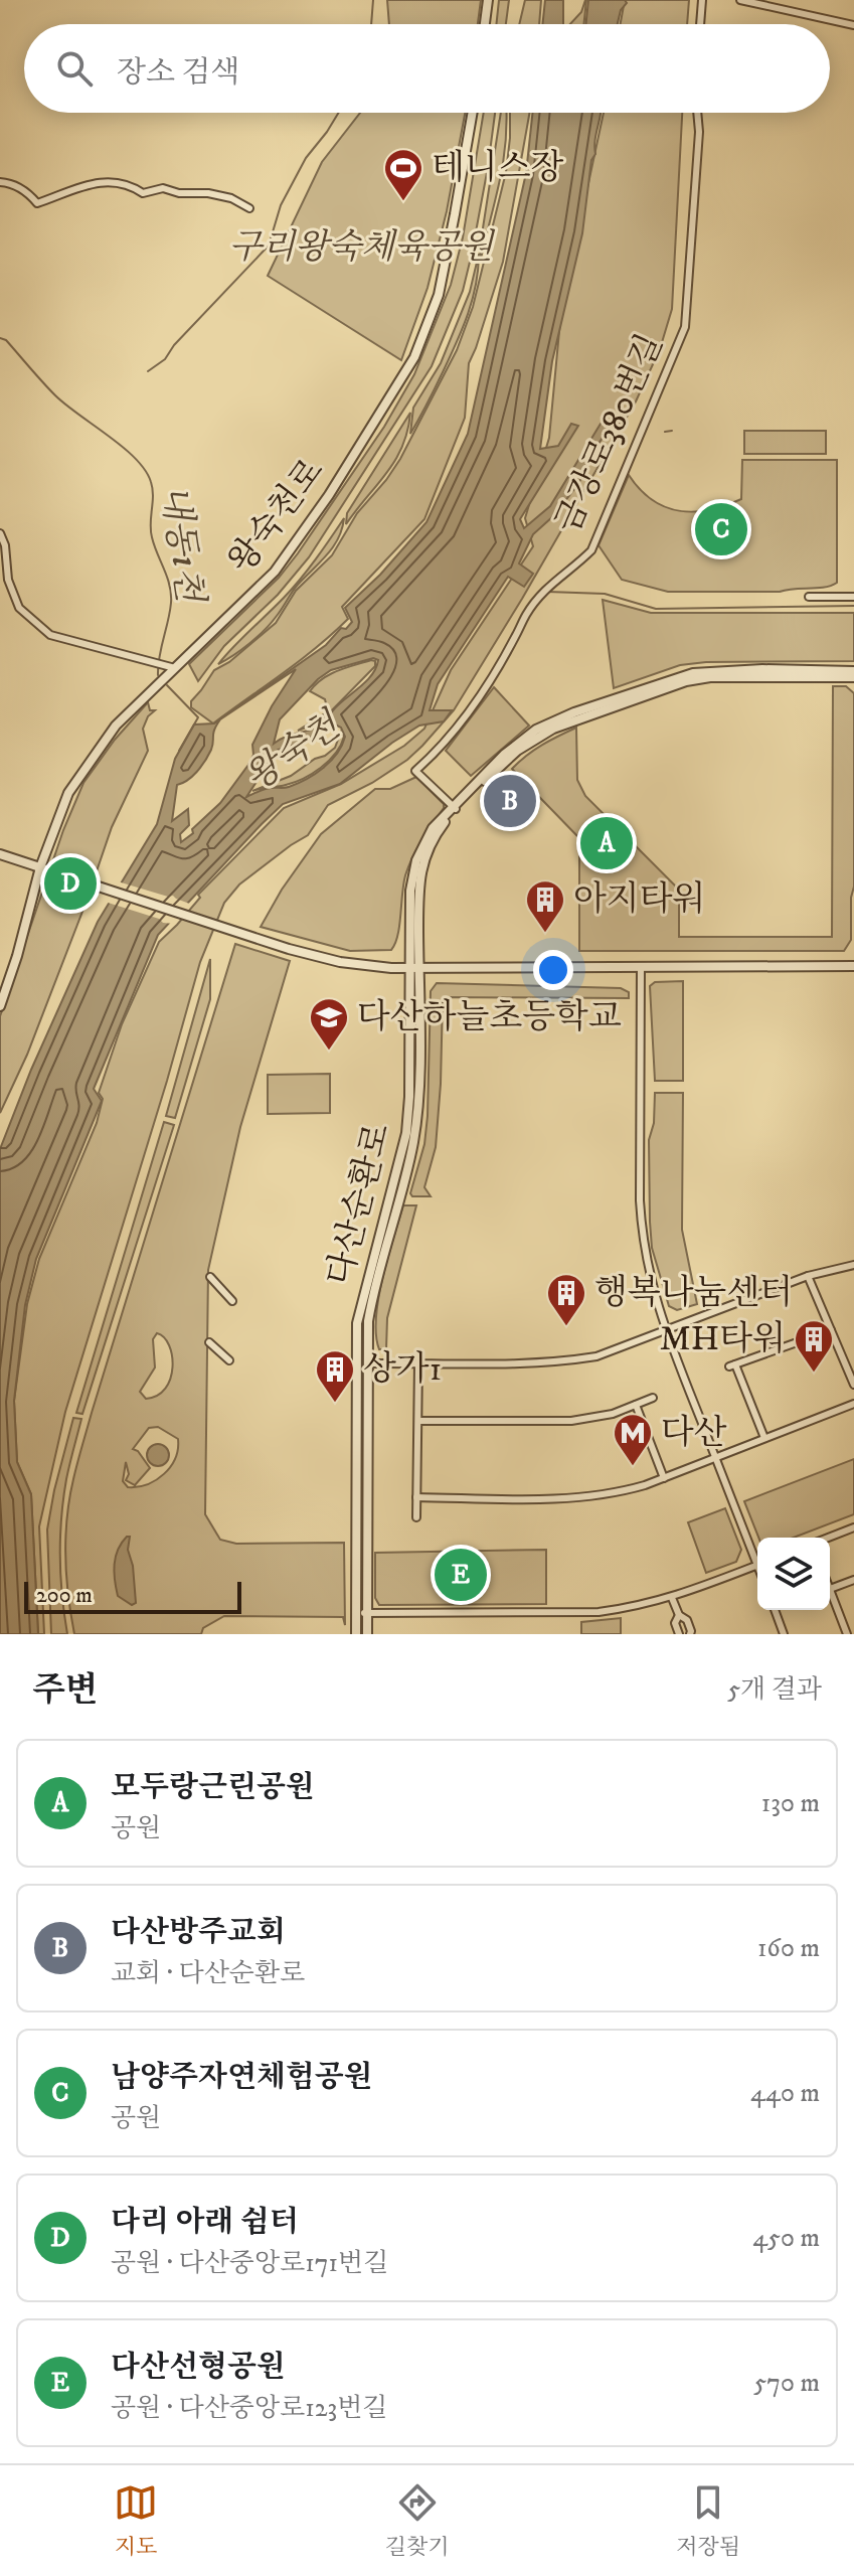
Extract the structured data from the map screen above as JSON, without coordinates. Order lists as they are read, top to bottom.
{
  "streets": {
    "street": ["금강로380번길", "왕숙천로", "다산순환로"]
  },
  "crossings": [
    ["금강로380번길", "다산순환로"]
  ],
  "water": ["내동1천", "왕숙천"],
  "parks": ["구리왕숙체육공원"],
  "places": {
    "sports": ["테니스장"],
    "building": [
      "아지타워",
      "행복나눔센터",
      "MH타워",
      "상가1"
    ],
    "school or university": ["다산하늘초등학교"],
    "metro station": ["다산"]
  },
  "scale_bar": "200 m",
  "page": {
    "search": "장소 검색",
    "pins": [
      "C",
      "B",
      "A",
      "D",
      "E"
    ],
    "scale": "200 m",
    "heading": ["주변", "5개 결과"],
    "list": [
      {
        "mark": "A",
        "name": "모두랑근린공원",
        "note": "공원",
        "value": "130 m"
      },
      {
        "mark": "B",
        "name": "다산방주교회",
        "note": "교회 · 다산순환로",
        "value": "160 m"
      },
      {
        "mark": "C",
        "name": "남양주자연체험공원",
        "note": "공원",
        "value": "440 m"
      },
      {
        "mark": "D",
        "name": "다리 아래 쉼터",
        "note": "공원 · 다산중앙로171번길",
        "value": "450 m"
      },
      {
        "mark": "E",
        "name": "다산선형공원",
        "note": "공원 · 다산중앙로123번길",
        "value": "570 m"
      }
    ],
    "nav": ["지도", "길찾기", "저장됨"]
  }
}
